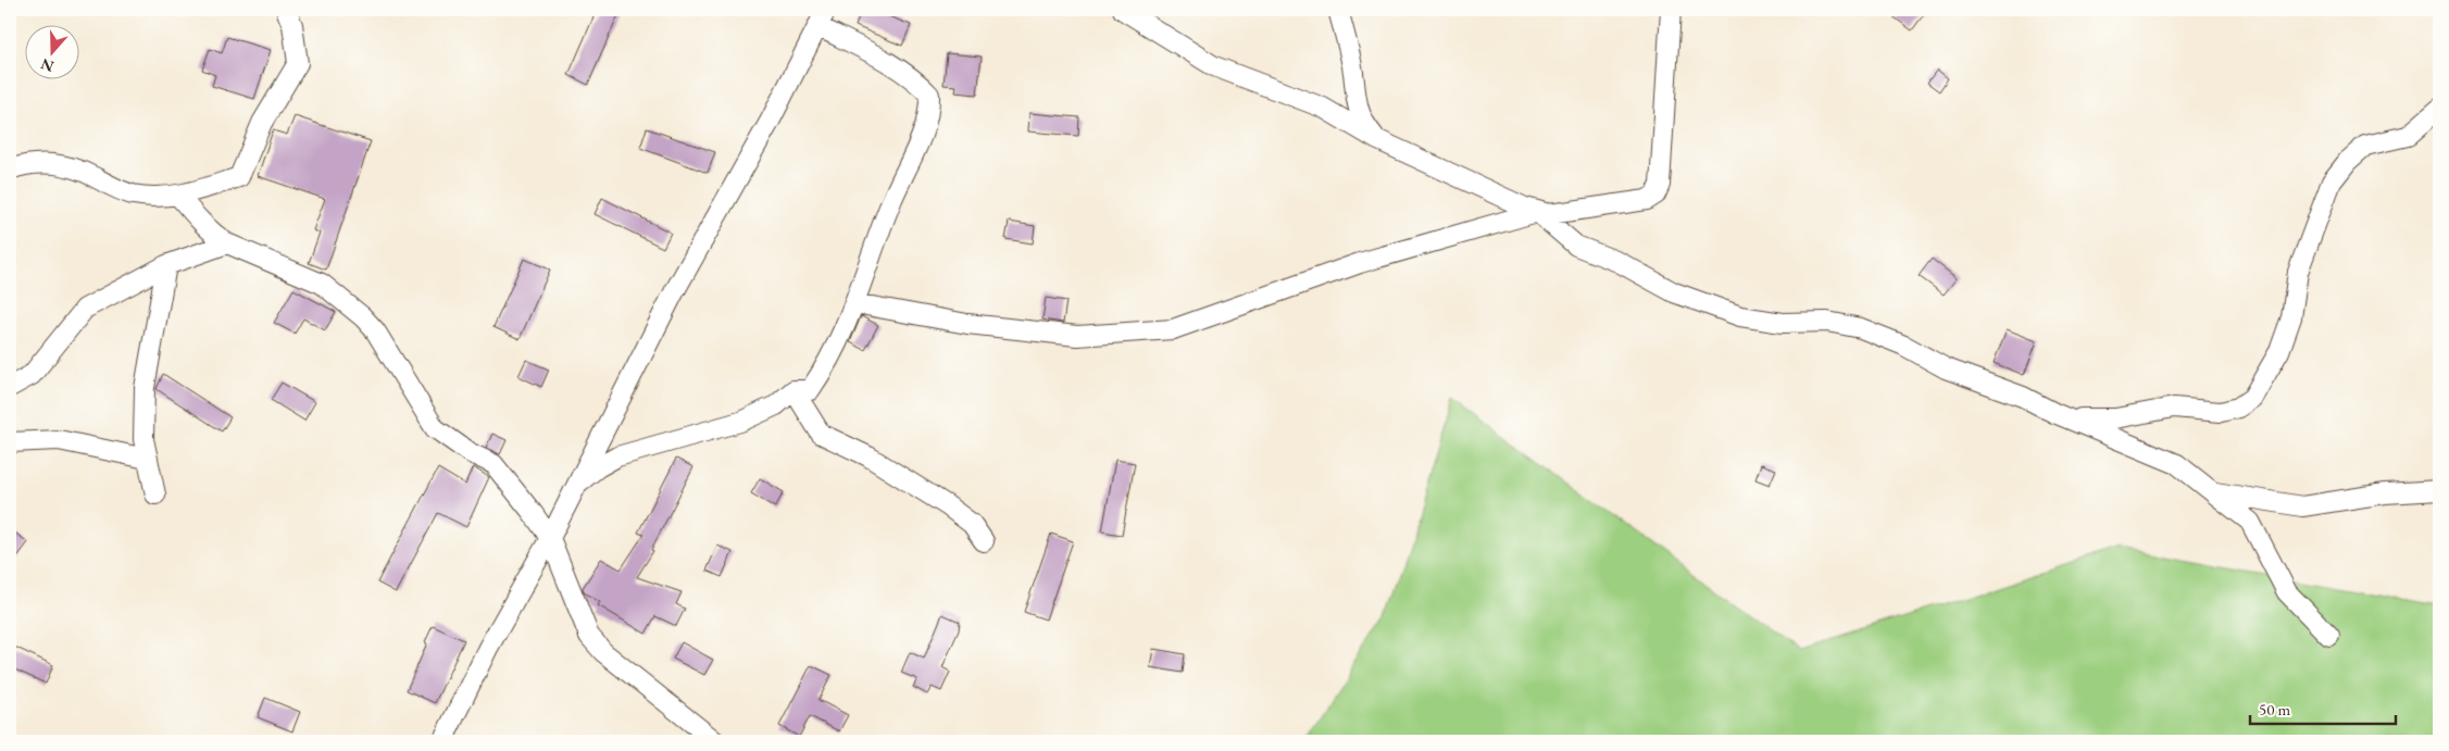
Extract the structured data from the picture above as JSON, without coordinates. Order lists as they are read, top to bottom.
{
  "scale_bar": "50 m",
  "north": "bottom"
}
